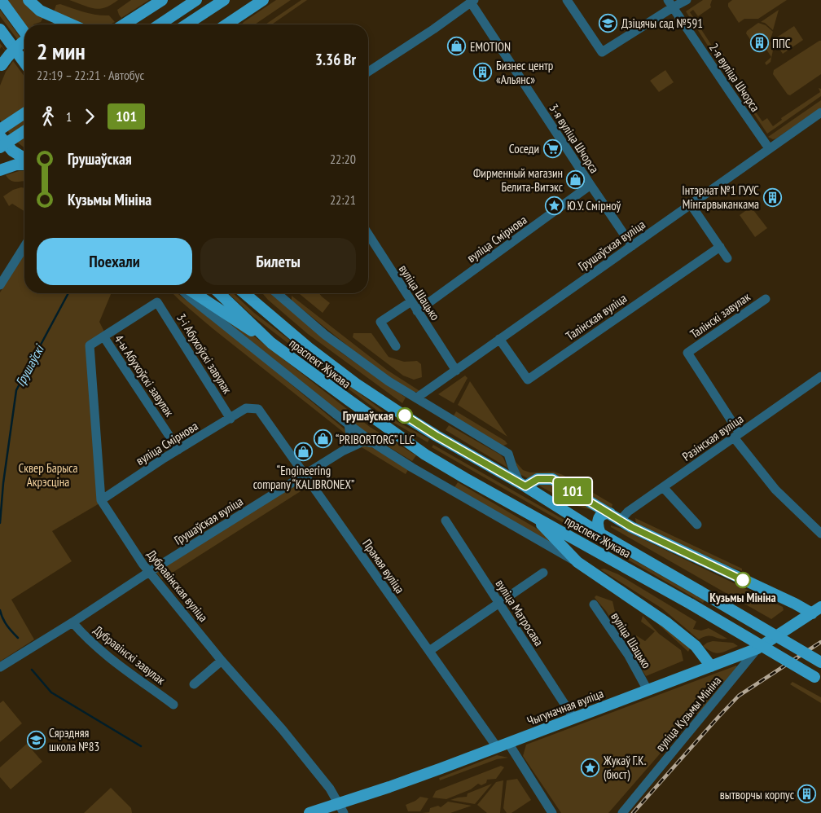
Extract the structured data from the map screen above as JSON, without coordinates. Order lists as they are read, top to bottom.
{
  "streets": {
    "main road": ["праспект Жукава", "Чыгуначная вуліца"],
    "street": [
      "2-я вуліца Шчорса",
      "3-я вуліца Шчорса",
      "вуліца Смірнова",
      "Грушаўская вуліца",
      "вуліца Шацько",
      "Талінскі завулак",
      "Талінская вуліца",
      "3-і Абухоўскі завулак",
      "4-ы Абухоўскі завулак",
      "Разінская вуліца",
      "Прамая вуліца",
      "Дубравінская вуліца",
      "вуліца Матросава",
      "Дубравінскі завулак",
      "вуліца Кузьмы Мініна"
    ]
  },
  "crossings": [
    ["2-я вуліца Шчорса", "Грушаўская вуліца"],
    ["3-я вуліца Шчорса", "вуліца Смірнова"],
    ["3-я вуліца Шчорса", "Грушаўская вуліца"],
    ["вуліца Смірнова", "вуліца Шацько"],
    ["вуліца Смірнова", "3-і Абухоўскі завулак"],
    ["вуліца Смірнова", "4-ы Абухоўскі завулак"],
    ["вуліца Смірнова", "Прамая вуліца"],
    ["вуліца Смірнова", "Дубравінская вуліца"],
    ["Грушаўская вуліца", "вуліца Шацько"],
    ["Грушаўская вуліца", "Талінская вуліца"],
    ["Грушаўская вуліца", "праспект Жукава"],
    ["Грушаўская вуліца", "Прамая вуліца"],
    ["Грушаўская вуліца", "Дубравінская вуліца"],
    ["Грушаўская вуліца", "Дубравінскі завулак"],
    ["вуліца Шацько", "Чыгуначная вуліца"],
    ["Талінскі завулак", "Разінская вуліца"],
    ["3-і Абухоўскі завулак", "4-ы Абухоўскі завулак"],
    ["3-і Абухоўскі завулак", "Дубравінская вуліца"],
    ["4-ы Абухоўскі завулак", "Дубравінская вуліца"],
    ["Прамая вуліца", "Чыгуначная вуліца"],
    ["Дубравінская вуліца", "Чыгуначная вуліца"],
    ["вуліца Матросава", "Чыгуначная вуліца"],
    ["Чыгуначная вуліца", "вуліца Кузьмы Мініна"]
  ],
  "water": ["Грушаўскі"],
  "parks": ["Сквер Барыса Акрэсціна"],
  "places": {
    "school or university": ["Дзіцячы сад №591", "Сярэдняя школа №83"],
    "building": [
      "ППС",
      "Бизнес центр «Альянс»",
      "Інтэрнат №1 ГУУС Мінгарвыканкама",
      "вытворчы корпус"
    ],
    "shop": [
      "EMOTION",
      "Фирменный магазин Белита-Витэкс",
      "“PRIBORTORG” LLC",
      "“Engineering company “KALIBRONEX”"
    ],
    "supermarket": ["Соседи"],
    "place": ["Ю.У. Смірноў", "Жукаў Г.К. (бюст)"],
    "other": ["Грушаўская", "Кузьмы Мініна"]
  },
  "lines": ["bus line 101"],
  "page": {
    "on_map": "101",
    "heading": ["2 мин", "22:19 – 22:21 · Автобус", "3.36 Br"],
    "legs": ["1", "101"],
    "list": [
      {
        "name": "Грушаўская",
        "value": "22:20"
      },
      {
        "name": "Кузьмы Мініна",
        "value": "22:21"
      }
    ],
    "buttons": ["Поехали", "Билеты"]
  }
}
